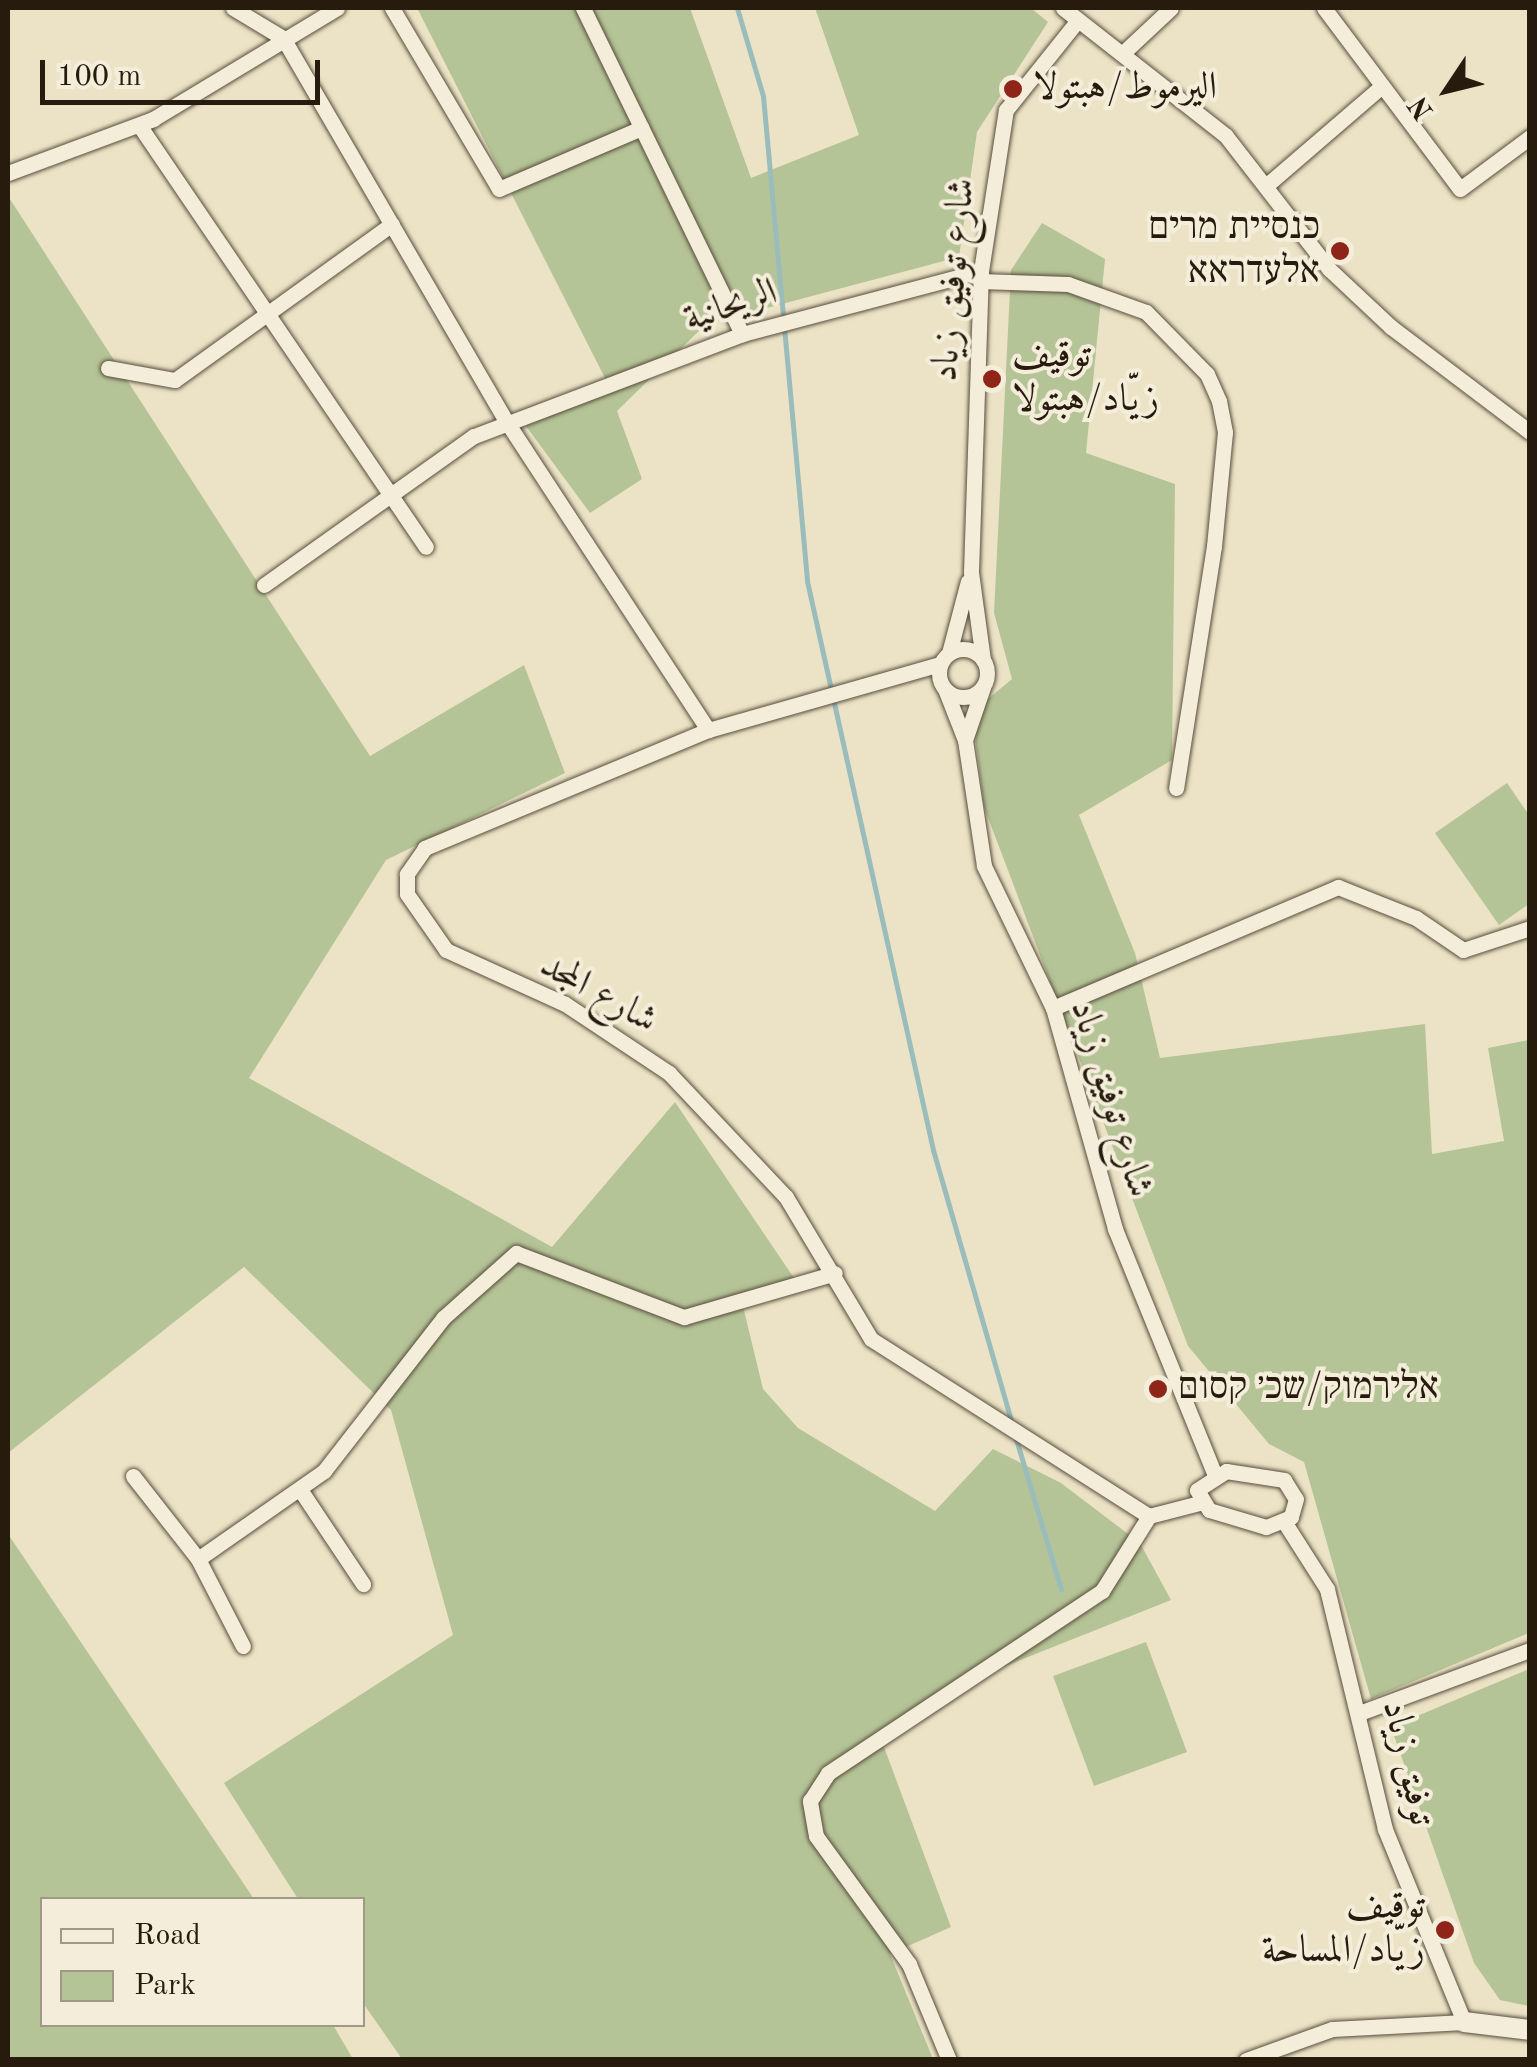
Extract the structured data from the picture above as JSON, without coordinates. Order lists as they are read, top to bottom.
{
  "streets": {
    "street": [
      "شارع توفيق زياد",
      "الريحانية",
      "شارع المجد",
      "توفيق زياد"
    ]
  },
  "crossings": [
    ["شارع توفيق زياد", "الريحانية"],
    ["شارع توفيق زياد", "شارع المجد"]
  ],
  "places": [
    "اليرموط/هبتولا",
    "כנסיית מרים אלעדראא",
    "توقيف زيّاد/هبتولا",
    "אלירמוק/שכ׳ קסום",
    "توقيف زيّاد/المساحة"
  ],
  "legend": ["Road", "Park"],
  "scale_bar": "100 m",
  "north": "bottom left"
}
